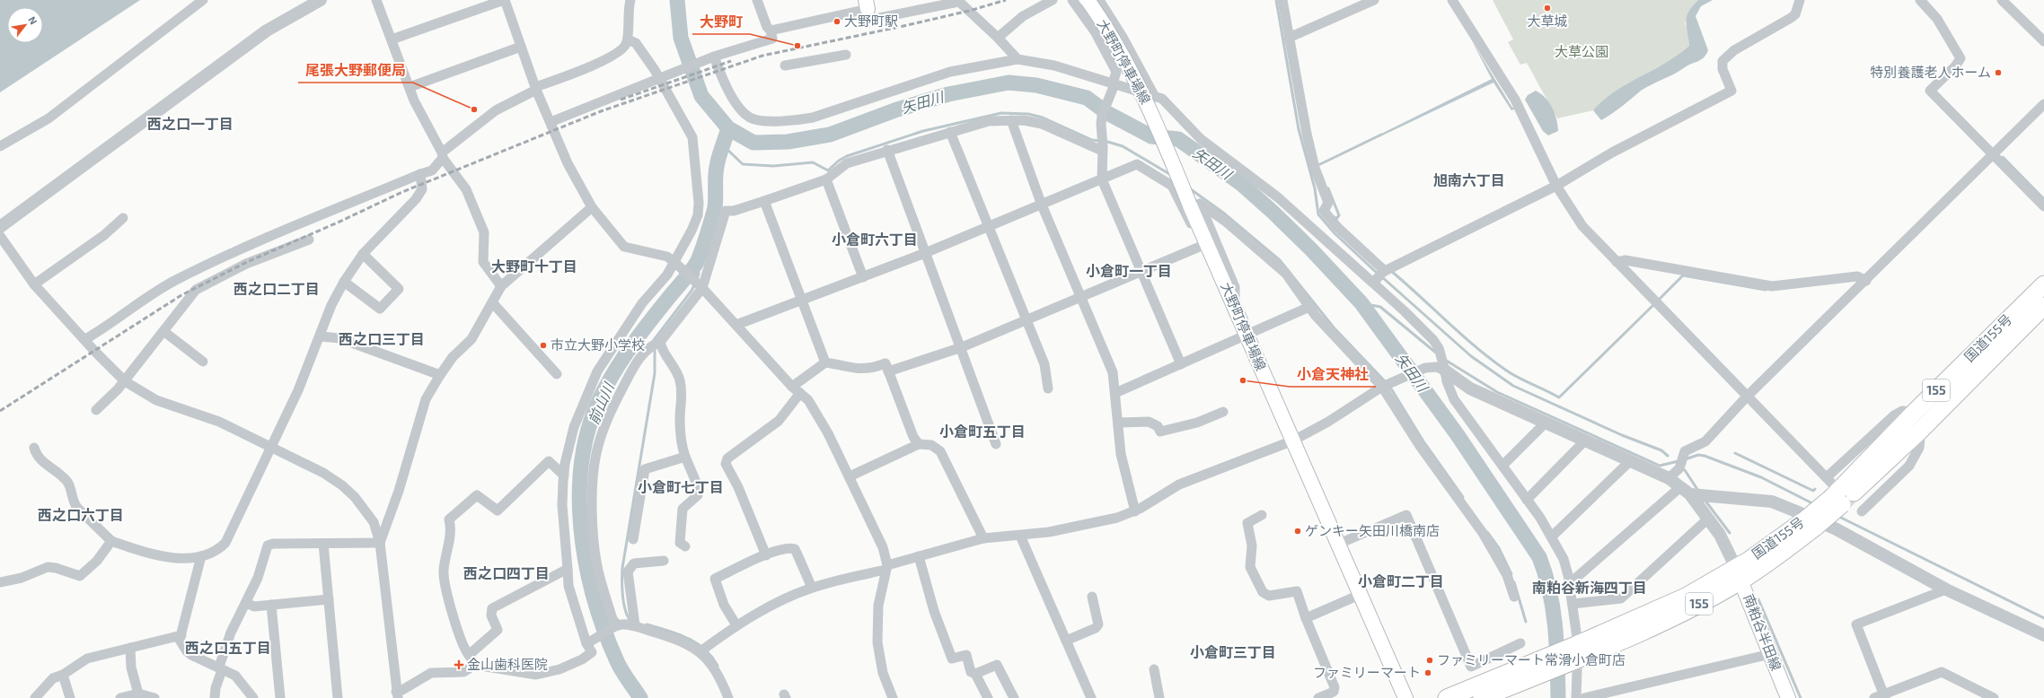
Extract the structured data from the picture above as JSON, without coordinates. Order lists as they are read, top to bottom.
{
  "streets": {
    "highway": ["国道155号", "155"],
    "main road": ["大野町停車場線", "南粕谷半田線"]
  },
  "crossings": [
    ["国道155号", "南粕谷半田線"]
  ],
  "districts": [
    "西之口一丁目",
    "旭南六丁目",
    "小倉町六丁目",
    "大野町十丁目",
    "小倉町一丁目",
    "西之口二丁目",
    "西之口三丁目",
    "小倉町五丁目",
    "小倉町七丁目",
    "西之口六丁目",
    "西之口四丁目",
    "小倉町二丁目",
    "南粕谷新海四丁目",
    "西之口五丁目",
    "小倉町三丁目"
  ],
  "water": ["矢田川", "前山川"],
  "parks": ["大草公園"],
  "places": {
    "other": [
      "大草城",
      "大野町駅",
      "大野町",
      "特別養護老人ホーム",
      "尾張大野郵便局",
      "市立大野小学校",
      "小倉天神社",
      "ゲンキー矢田川橋南店",
      "ファミリーマート常滑小倉町店",
      "ファミリーマート"
    ],
    "health": ["金山歯科医院"]
  },
  "north": "top right"
}
